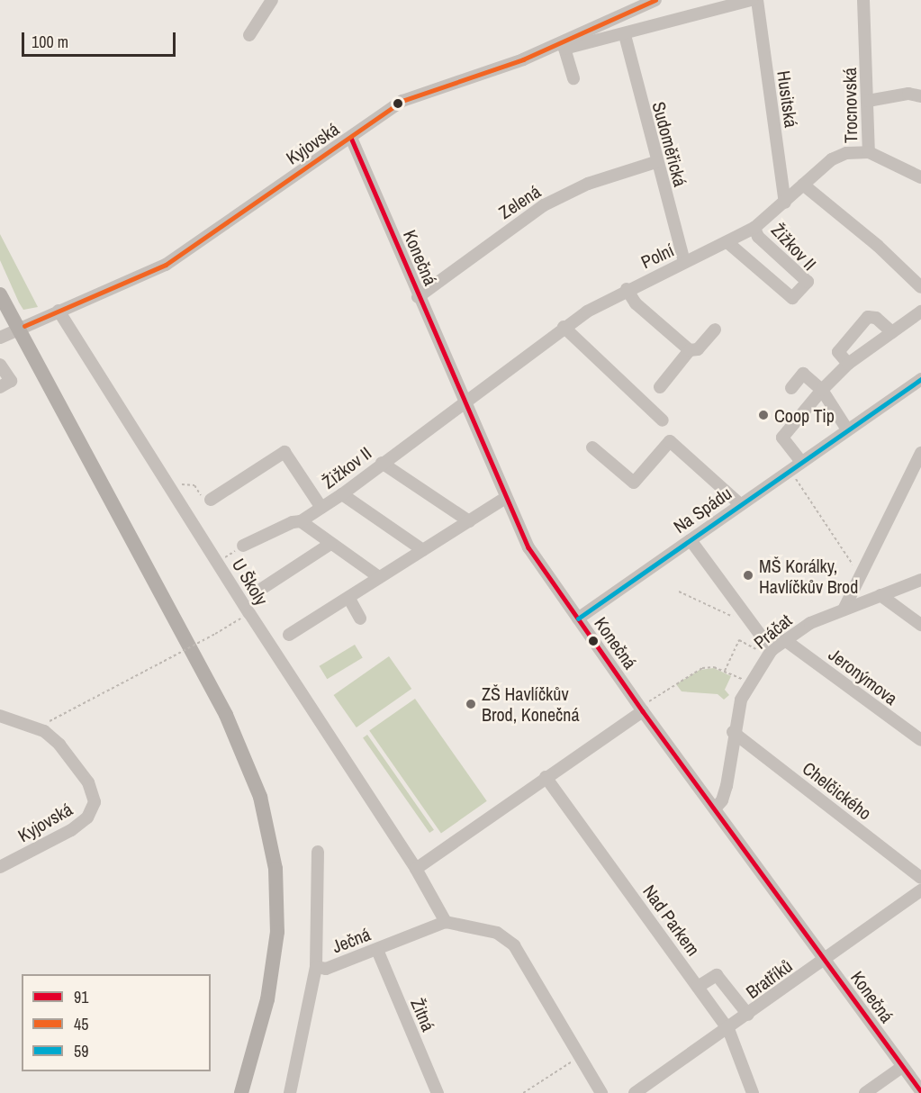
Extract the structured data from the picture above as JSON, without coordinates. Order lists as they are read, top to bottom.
{
  "streets": {
    "street": [
      "Husitská",
      "Trocnovská",
      "Kyjovská",
      "Sudoměřická",
      "Zelená",
      "Žižkov II",
      "Polní",
      "Konečná",
      "Na Spádu",
      "U Školy",
      "Práčat",
      "Jeronýmova",
      "Chelčického",
      "Nad Parkem",
      "Ječná",
      "Bratříků",
      "Žitná"
    ]
  },
  "crossings": [
    ["Husitská", "Polní"],
    ["Trocnovská", "Polní"],
    ["Kyjovská", "Konečná"],
    ["Kyjovská", "U Školy"],
    ["Sudoměřická", "Zelená"],
    ["Sudoměřická", "Polní"],
    ["Zelená", "Konečná"],
    ["Žižkov II", "Polní"],
    ["Žižkov II", "Konečná"],
    ["Polní", "Konečná"],
    ["Konečná", "Na Spádu"],
    ["Konečná", "Práčat"],
    ["Konečná", "Bratříků"],
    ["Práčat", "Jeronýmova"],
    ["Práčat", "Chelčického"],
    ["Nad Parkem", "Bratříků"],
    ["Ječná", "Žitná"]
  ],
  "places": ["Coop Tip", "MŠ Korálky, Havlíčkův Brod", "ZŠ Havlíčkův Brod, Konečná"],
  "lines": ["transit line 45", "transit line 91", "transit line 59"],
  "legend": ["91", "45", "59"],
  "scale_bar": "100 m"
}
